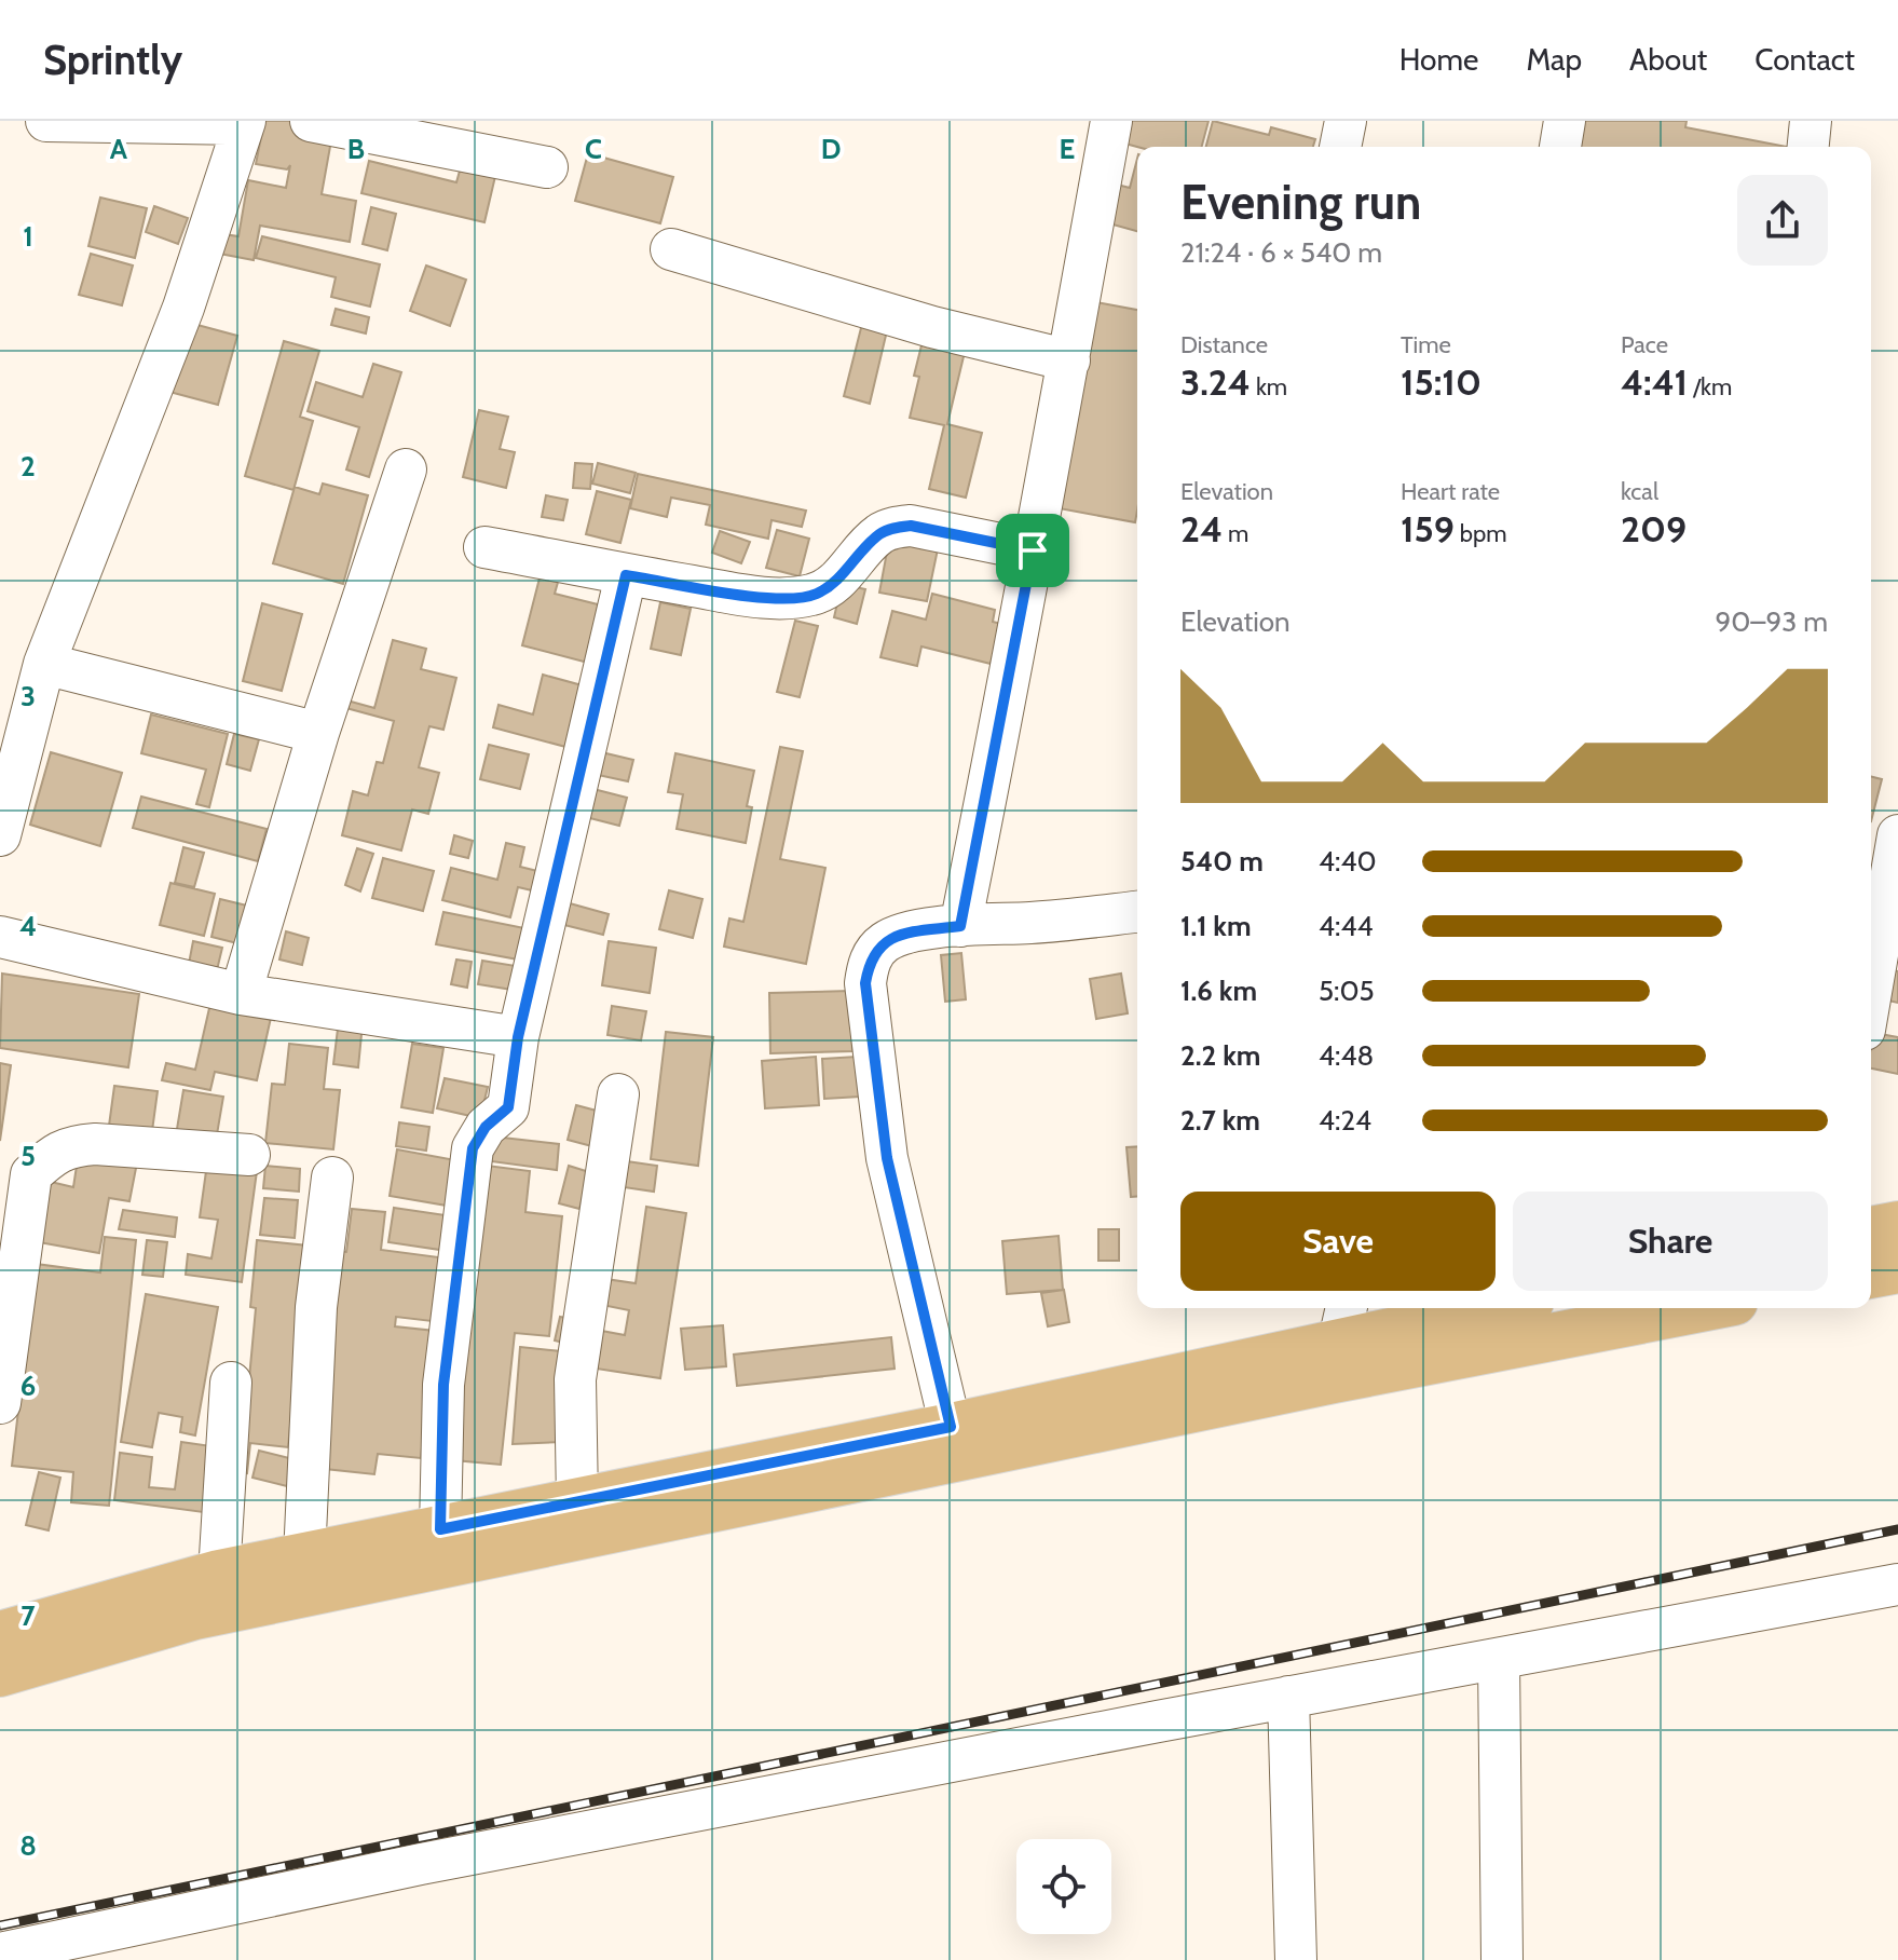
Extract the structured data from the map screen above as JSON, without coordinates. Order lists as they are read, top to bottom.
{
  "page": {
    "header": "Sprintly",
    "nav": [
      "Home",
      "Map",
      "About",
      "Contact"
    ],
    "heading": ["Evening run", "21:24 · 6 × 540 m"],
    "stats": [
      ["Distance", "3.24 km"],
      ["Time", "15:10"],
      ["Pace", "4:41 /km"],
      ["Elevation", "24 m"],
      ["Heart rate", "159 bpm"],
      ["kcal", "209"]
    ],
    "chart": ["Elevation", "90–93 m"],
    "list": [
      {
        "name": "540 m",
        "note": "4:40"
      },
      {
        "name": "1.1 km",
        "note": "4:44"
      },
      {
        "name": "1.6 km",
        "note": "5:05"
      },
      {
        "name": "2.2 km",
        "note": "4:48"
      },
      {
        "name": "2.7 km",
        "note": "4:24"
      }
    ],
    "buttons": ["Save", "Share"]
  },
  "grid": {
    "columns": [
      "A",
      "B",
      "C",
      "D",
      "E"
    ],
    "rows": [
      "1",
      "2",
      "3",
      "4",
      "5",
      "6",
      "7",
      "8"
    ]
  }
}
